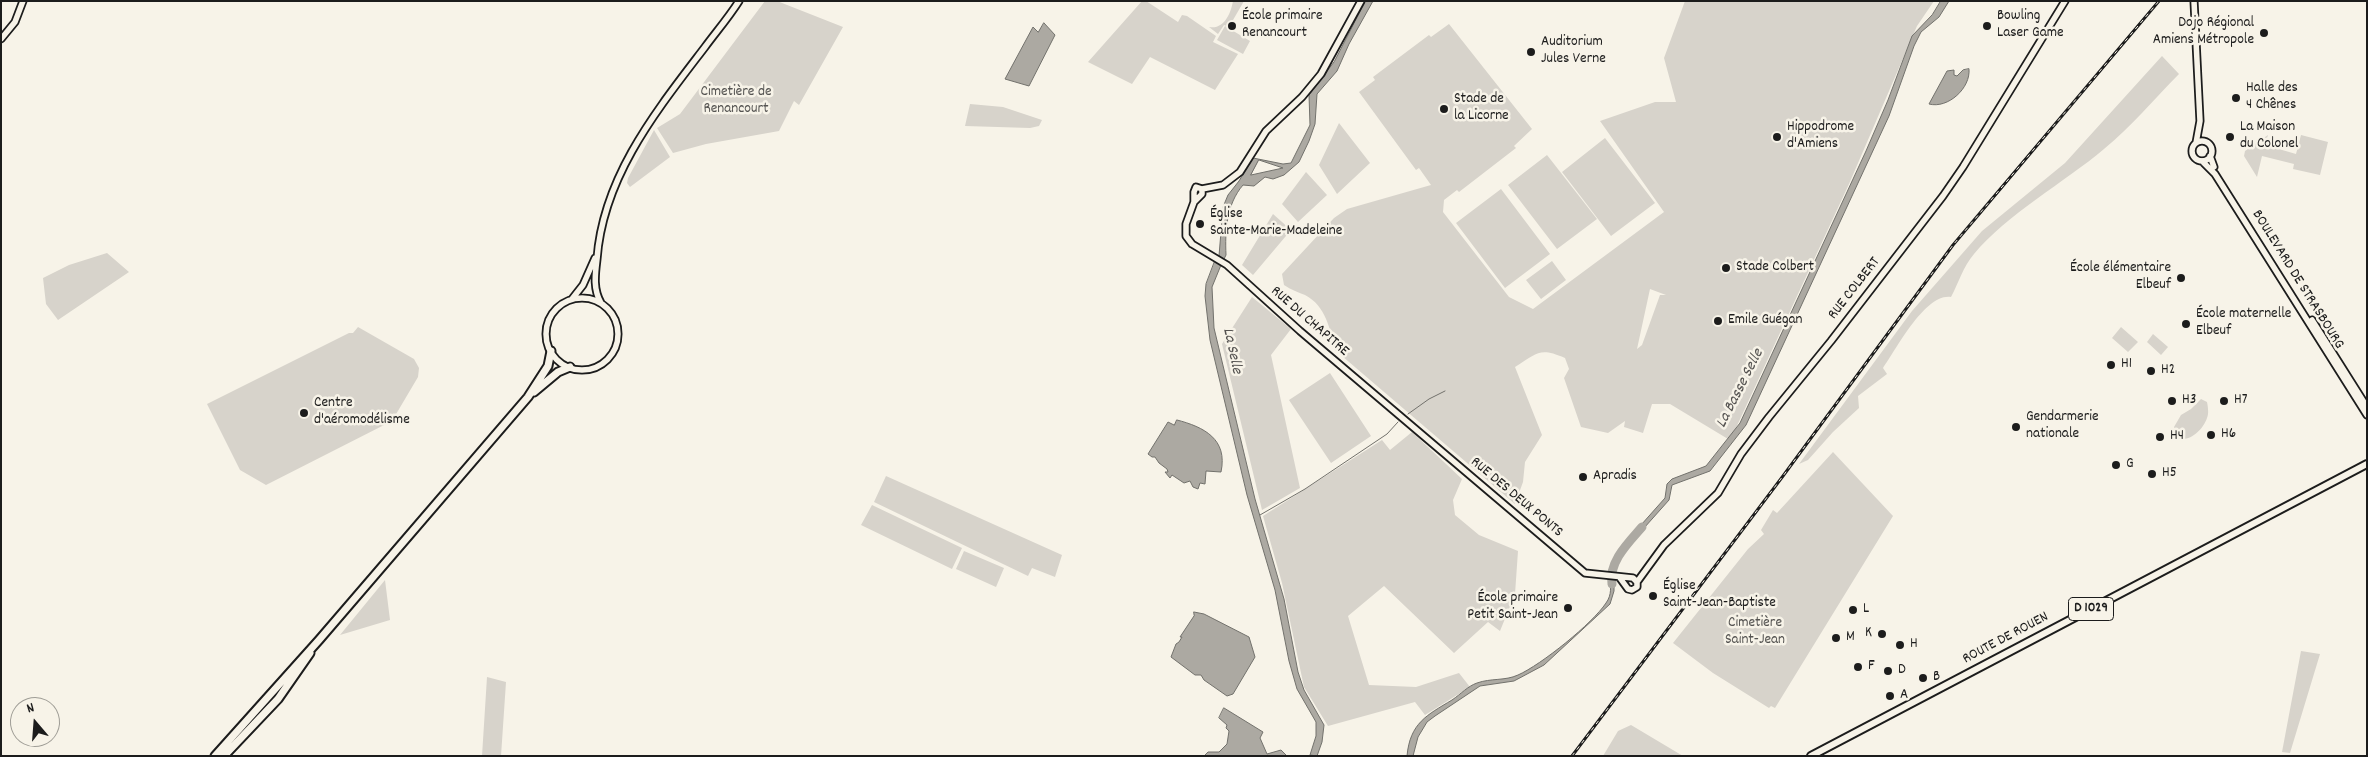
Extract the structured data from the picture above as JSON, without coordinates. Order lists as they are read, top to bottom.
{
  "streets": {
    "main road": ["D 1029", "ROUTE DE ROUEN"],
    "street": [
      "BOULEVARD DE STRASBOURG",
      "RUE COLBERT",
      "RUE DU CHAPITRE",
      "RUE DES DEUX PONTS"
    ]
  },
  "crossings": [
    ["RUE COLBERT", "RUE DES DEUX PONTS"],
    ["RUE DU CHAPITRE", "RUE DES DEUX PONTS"]
  ],
  "water": ["La Selle", "La Basse Selle"],
  "parks": ["Cimetière de Renancourt", "Cimetière Saint-Jean"],
  "places": [
    "École primaire Renancourt",
    "Bowling Laser Game",
    "Dojo Régional Amiens Métropole",
    "Auditorium Jules Verne",
    "Halle des 4 Chênes",
    "Stade de la Licorne",
    "Hippodrome d'Amiens",
    "La Maison du Colonel",
    "Église Sainte-Marie-Madeleine",
    "Stade Colbert",
    "École élémentaire Elbeuf",
    "Emile Guégan",
    "École maternelle Elbeuf",
    "H1",
    "H2",
    "H3",
    "H7",
    "Centre d'aéromodélisme",
    "Gendarmerie nationale",
    "H6",
    "H4",
    "G",
    "H5",
    "Apradis",
    "Église Saint-Jean-Baptiste",
    "École primaire Petit Saint-Jean",
    "L",
    "K",
    "M",
    "H",
    "F",
    "D",
    "B",
    "A"
  ],
  "north": "top"
}
